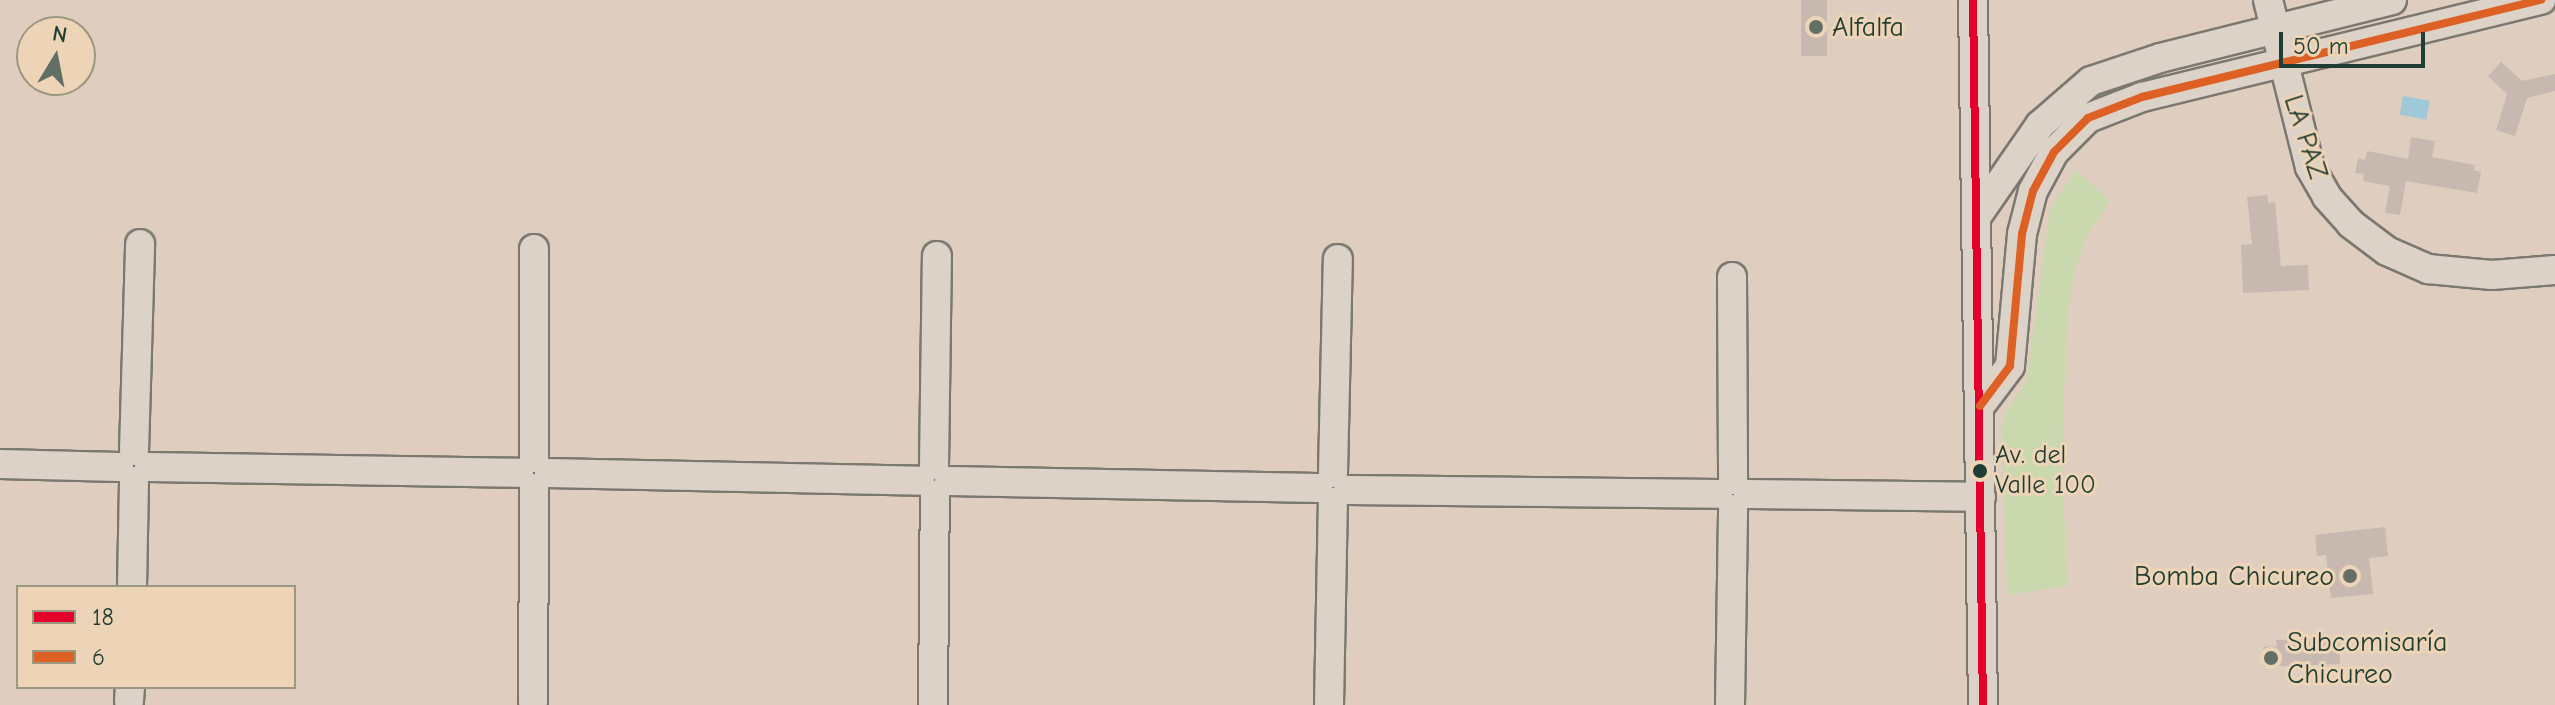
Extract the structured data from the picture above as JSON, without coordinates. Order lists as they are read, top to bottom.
{
  "streets": {
    "street": ["LA PAZ"]
  },
  "places": [
    "Alfalfa",
    "Av. del Valle 100",
    "Bomba Chicureo",
    "Subcomisaría Chicureo"
  ],
  "lines": ["transit line 18", "transit line 6"],
  "legend": ["18", "6"],
  "scale_bar": "50 m",
  "north": "top"
}
